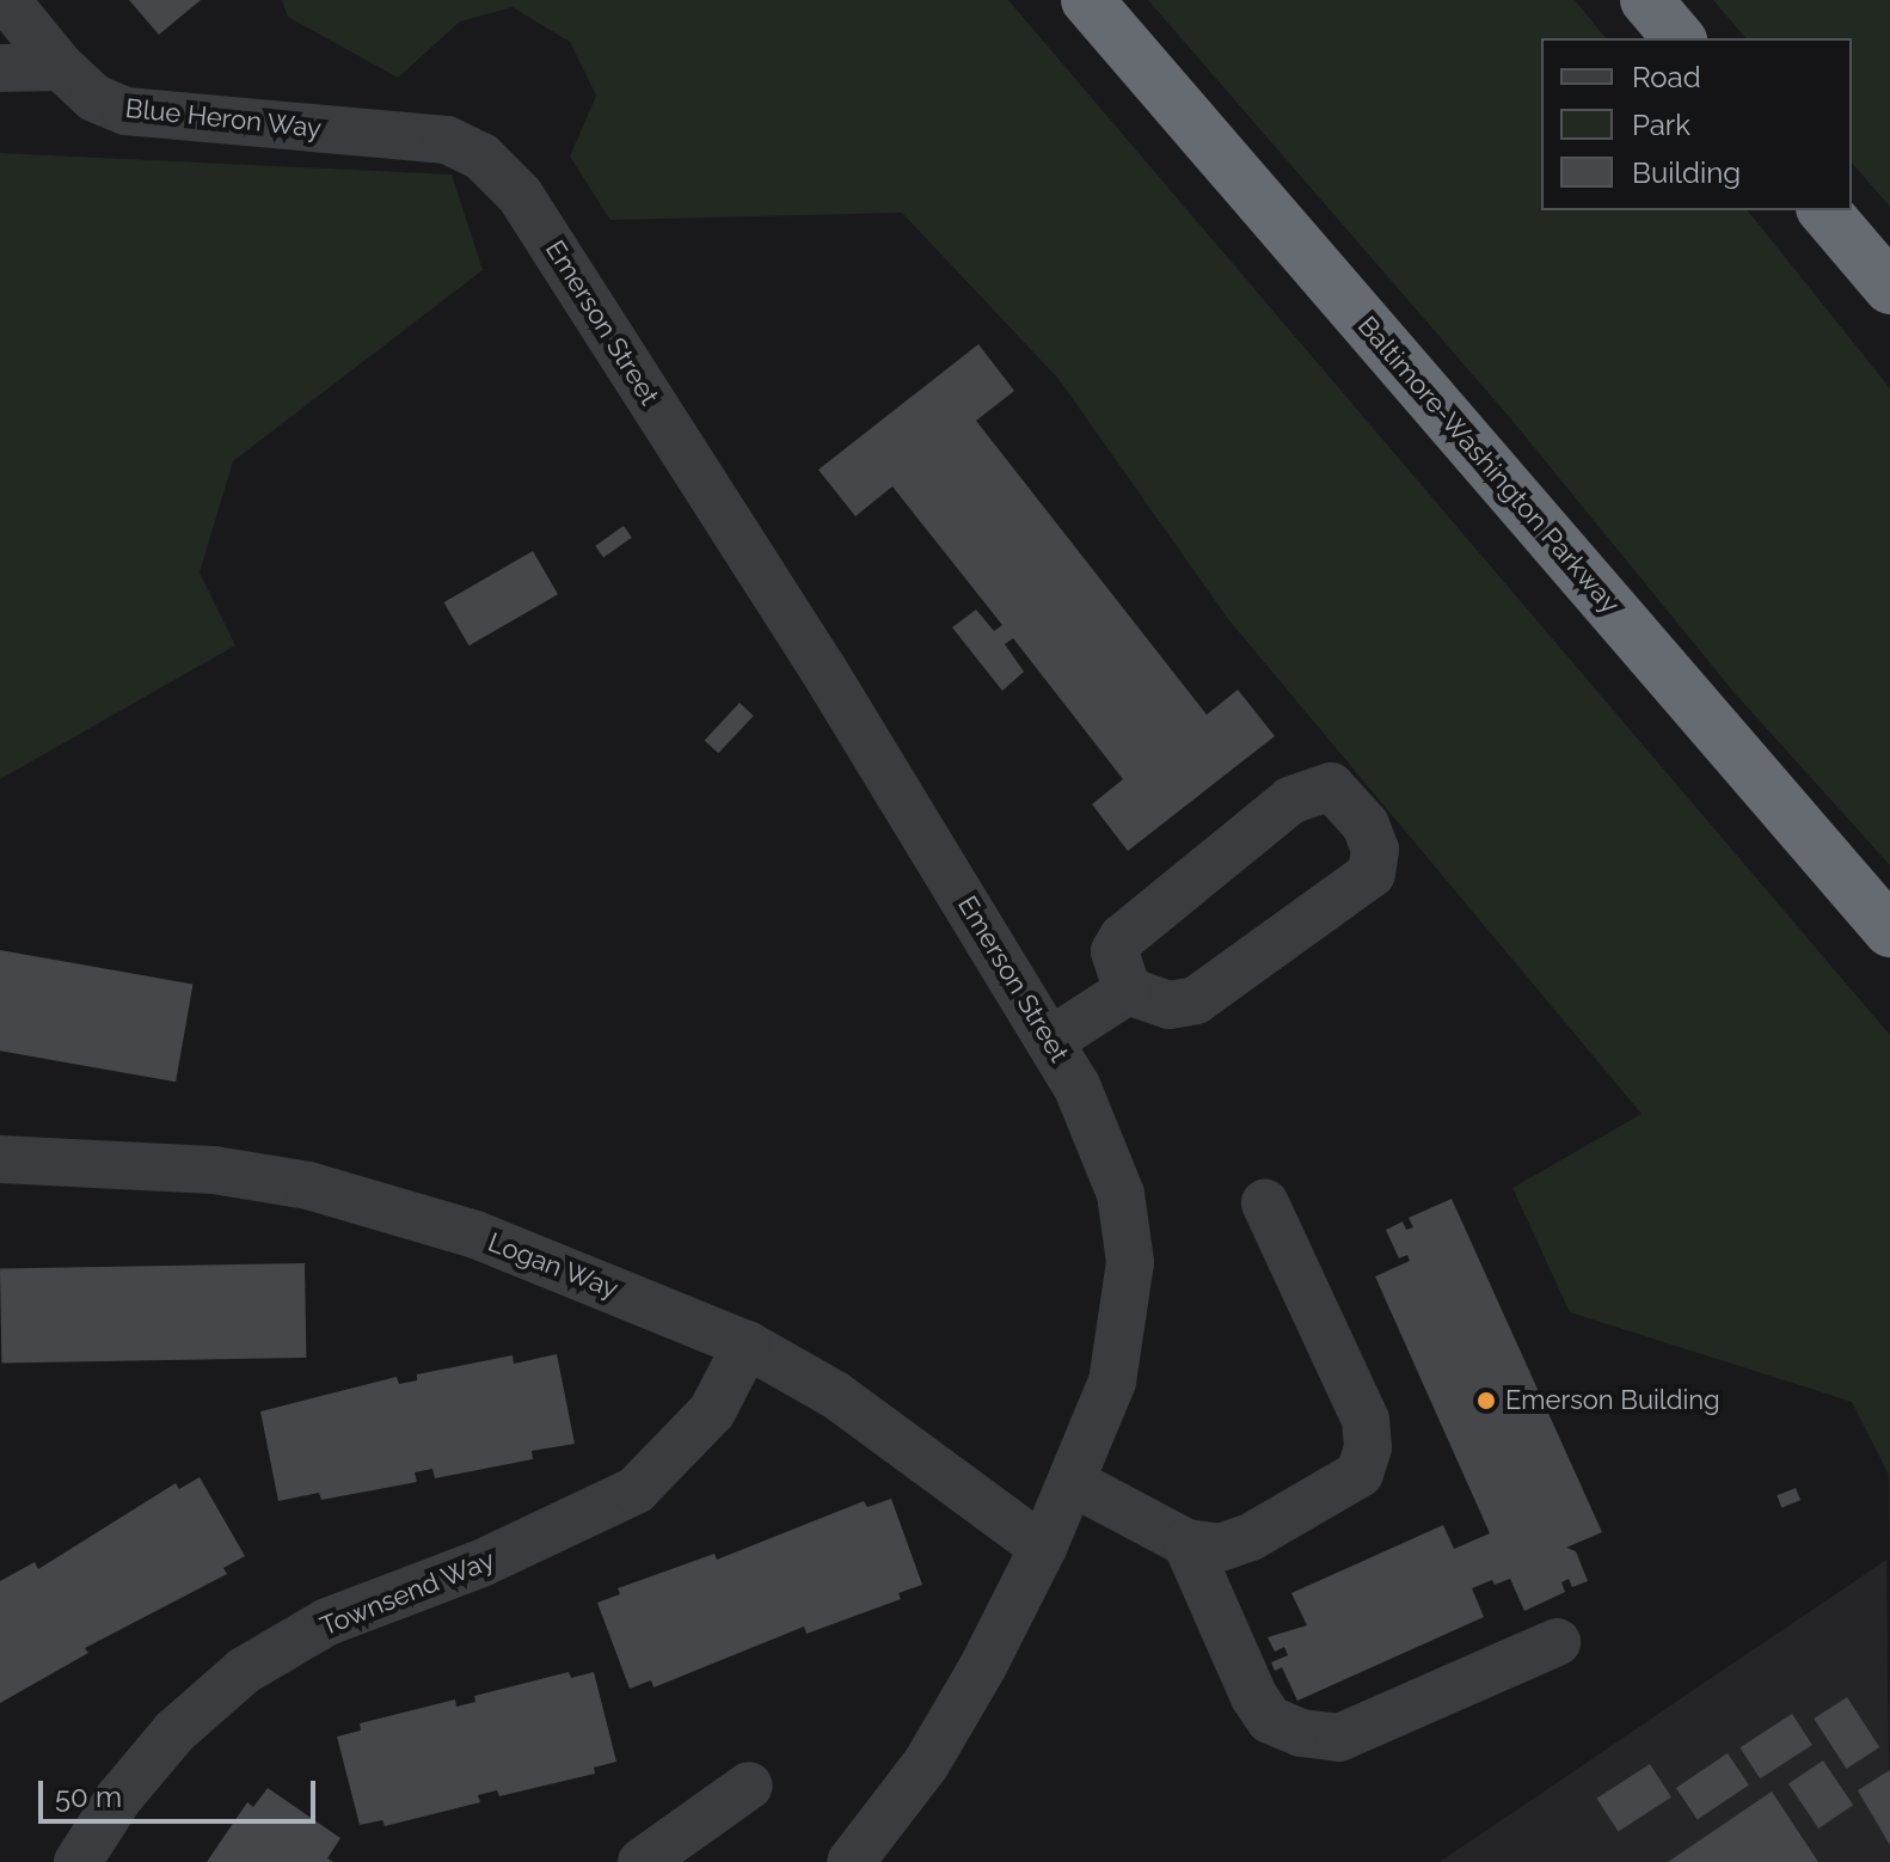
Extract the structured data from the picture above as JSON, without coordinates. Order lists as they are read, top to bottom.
{
  "streets": {
    "highway": ["Baltimore-Washington Parkway"],
    "street": [
      "Blue Heron Way",
      "Emerson Street",
      "Logan Way",
      "Townsend Way"
    ]
  },
  "crossings": [
    ["Blue Heron Way", "Emerson Street"],
    ["Emerson Street", "Logan Way"],
    ["Logan Way", "Townsend Way"]
  ],
  "places": ["Emerson Building"],
  "legend": ["Road", "Park", "Building"],
  "scale_bar": "50 m"
}
